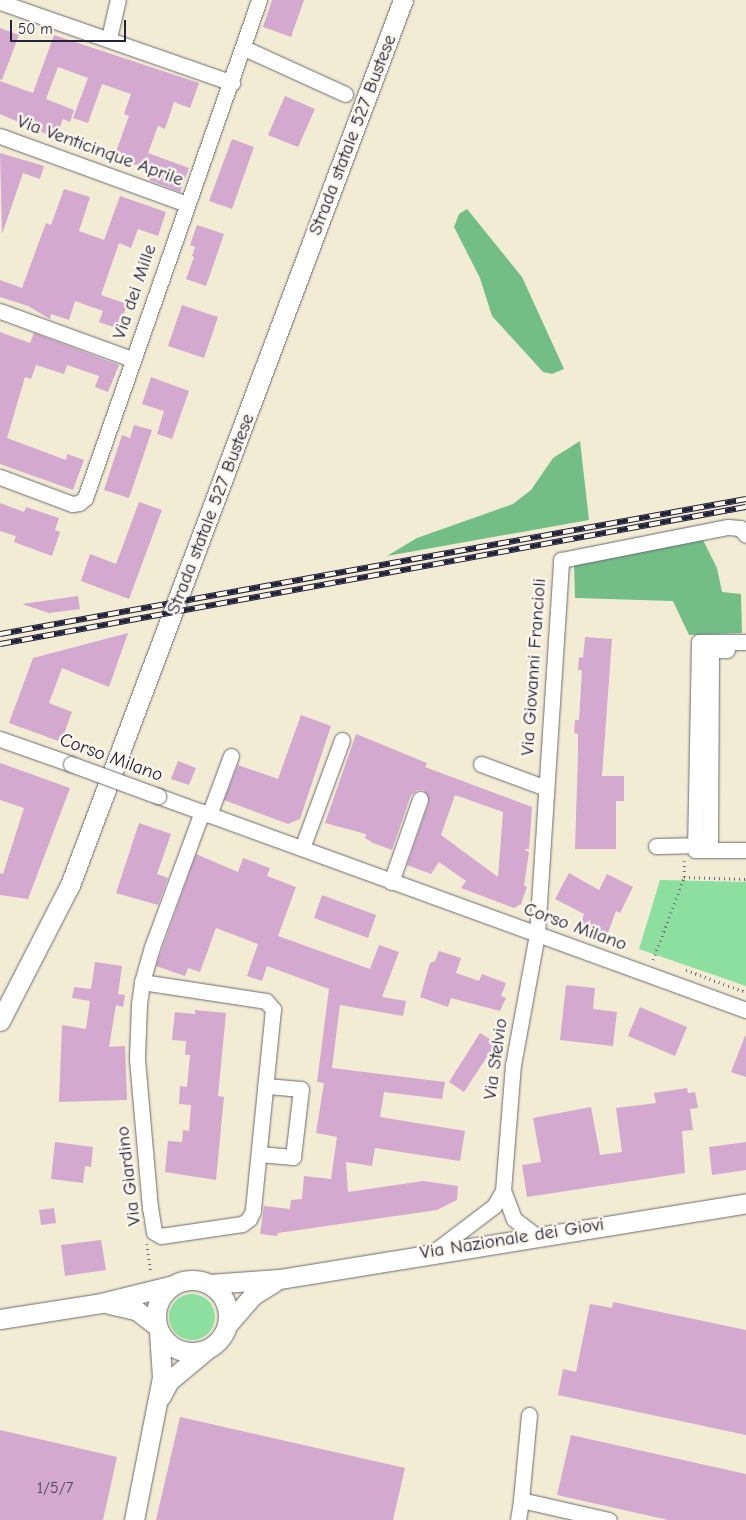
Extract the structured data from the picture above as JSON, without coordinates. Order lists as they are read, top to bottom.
{
  "streets": {
    "main road": ["Strada statale 527 Bustese", "Via Nazionale dei Giovi"],
    "street": [
      "Via Venticinque Aprile",
      "Via dei Mille",
      "Via Giovanni Francioli",
      "Corso Milano",
      "Via Stelvio",
      "Via Giardino"
    ]
  },
  "crossings": [
    ["Via Venticinque Aprile", "Via dei Mille"],
    ["Via Giovanni Francioli", "Corso Milano"],
    ["Via Giovanni Francioli", "Via Stelvio"],
    ["Corso Milano", "Via Stelvio"],
    ["Corso Milano", "Via Giardino"],
    ["Via Stelvio", "Via Nazionale dei Giovi"]
  ],
  "house_numbers": ["1/5/7"],
  "scale_bar": "50 m"
}
